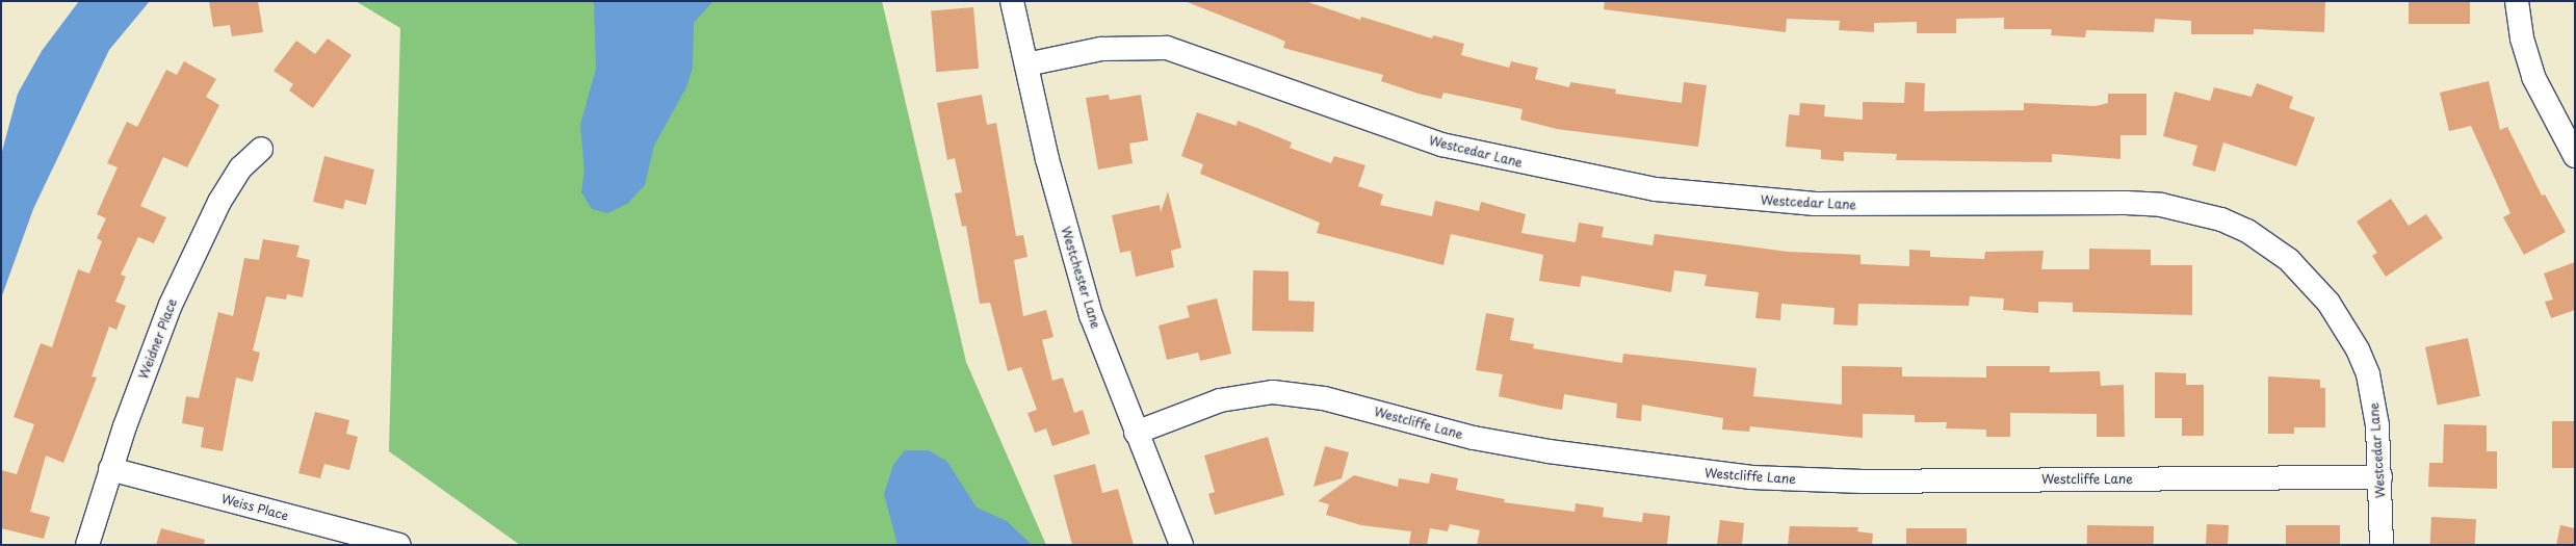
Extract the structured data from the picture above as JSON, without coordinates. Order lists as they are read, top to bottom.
{
  "streets": {
    "street": [
      "Westcedar Lane",
      "Westchester Lane",
      "Weidner Place",
      "Westcliffe Lane",
      "Weiss Place"
    ]
  },
  "crossings": [
    ["Westcedar Lane", "Westchester Lane"],
    ["Westcedar Lane", "Westcliffe Lane"],
    ["Westchester Lane", "Westcliffe Lane"],
    ["Weidner Place", "Weiss Place"]
  ]
}
